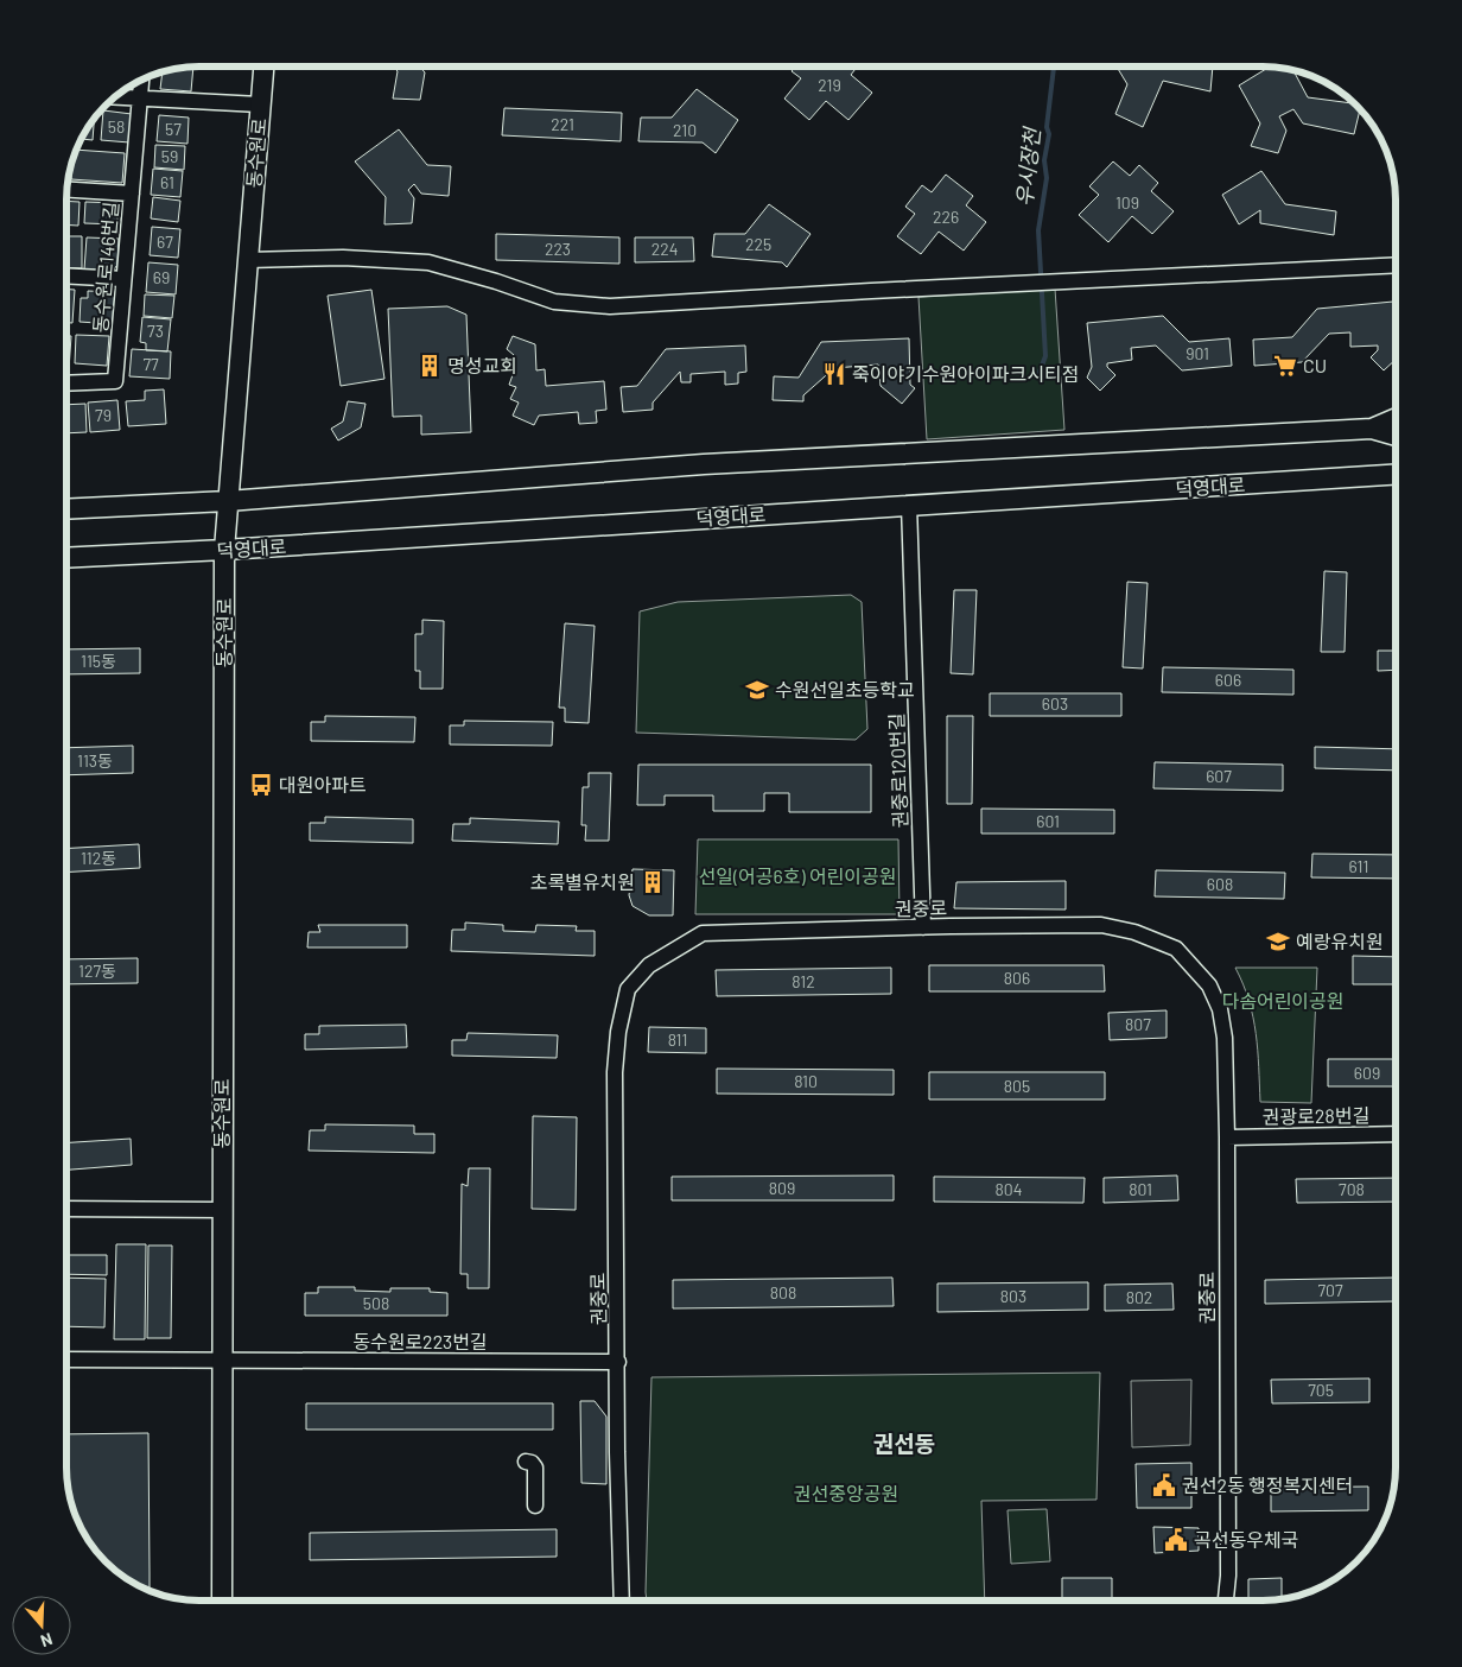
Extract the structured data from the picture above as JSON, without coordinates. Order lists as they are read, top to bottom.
{
  "streets": {
    "main road": ["동수원로", "덕영대로"],
    "street": [
      "동수원로146번길",
      "권중로120번길",
      "권중로",
      "권광로28번길",
      "동수원로223번길"
    ]
  },
  "crossings": [
    ["동수원로", "덕영대로"],
    ["동수원로", "동수원로223번길"],
    ["덕영대로", "권중로120번길"],
    ["권중로120번길", "권중로"],
    ["권중로", "권광로28번길"],
    ["권중로", "동수원로223번길"]
  ],
  "districts": ["권선동"],
  "water": ["우시장천"],
  "parks": ["선일(어공6호) 어린이공원", "다솜어린이공원", "권선중앙공원"],
  "places": {
    "building": ["명성교회", "초록별유치원"],
    "supermarket": ["CU"],
    "restaurant": ["죽이야기수원아이파크시티점"],
    "school or university": ["수원선일초등학교", "예랑유치원"],
    "bus stop": ["대원아파트"],
    "public building": ["권선2동 행정복지센터", "곡선동우체국"]
  },
  "house_numbers": [
    "219",
    "221",
    "58",
    "57",
    "210",
    "59",
    "61",
    "109",
    "226",
    "67",
    "225",
    "223",
    "224",
    "69",
    "73",
    "901",
    "77",
    "79",
    "115동",
    "606",
    "603",
    "113동",
    "607",
    "601",
    "112동",
    "611",
    "608",
    "127동",
    "806",
    "812",
    "807",
    "811",
    "609",
    "810",
    "805",
    "809",
    "804",
    "801",
    "708",
    "707",
    "808",
    "803",
    "802",
    "508",
    "705"
  ],
  "north": "bottom"
}
